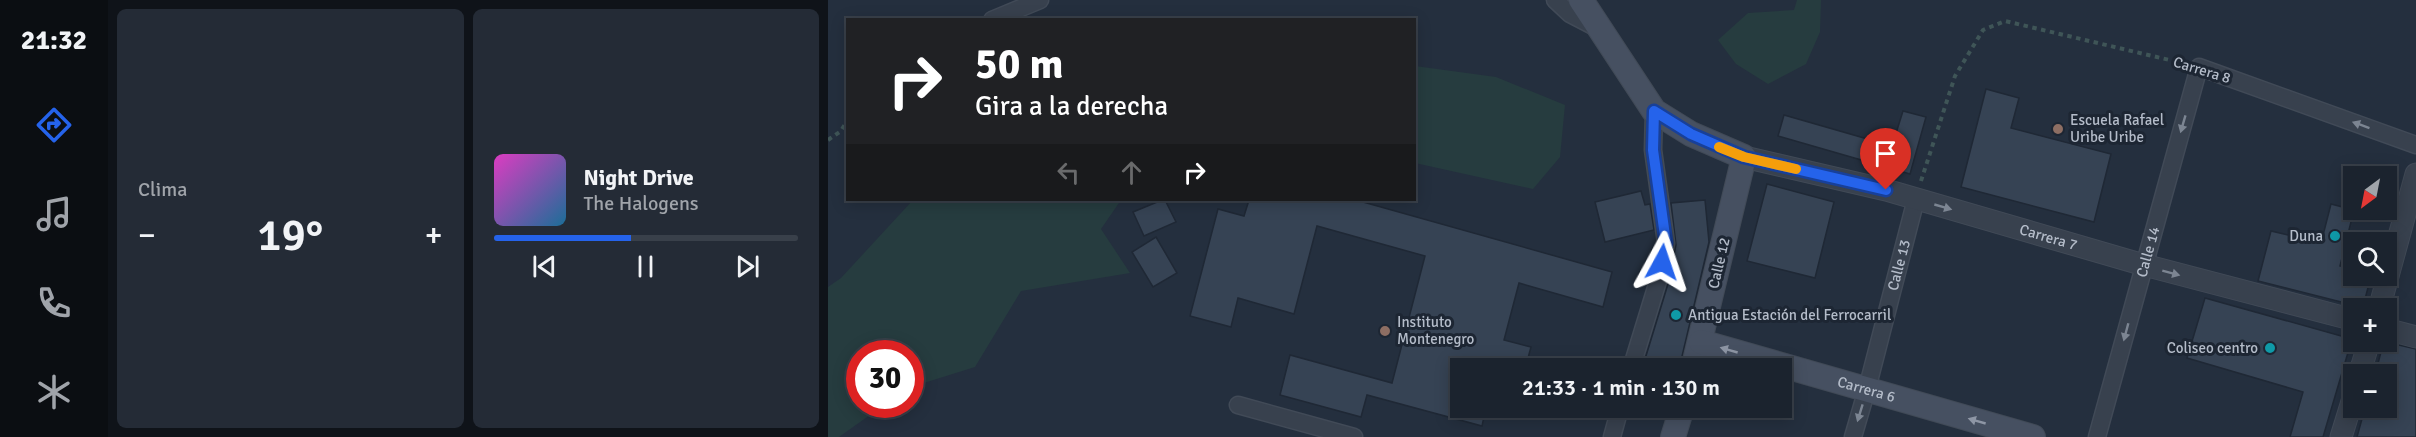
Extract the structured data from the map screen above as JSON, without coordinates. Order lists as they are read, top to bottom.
{
  "streets": {
    "main road": ["Calle 12", "Carrera 6"],
    "street": [
      "Carrera 8",
      "Carrera 7",
      "Calle 14",
      "Calle 13"
    ]
  },
  "crossings": [
    ["Carrera 8", "Carrera 7"],
    ["Carrera 8", "Calle 14"],
    ["Carrera 8", "Calle 13"],
    ["Carrera 7", "Calle 14"],
    ["Carrera 7", "Calle 12"],
    ["Carrera 7", "Calle 13"],
    ["Calle 12", "Carrera 6"],
    ["Calle 13", "Carrera 6"]
  ],
  "one_way": [
    "Carrera 8",
    "Carrera 7",
    "Calle 14",
    "Carrera 6"
  ],
  "places": [
    "Escuela Rafael Uribe Uribe",
    "Duna",
    "Antigua Estación del Ferrocarril",
    "Instituto Montenegro",
    "Coliseo centro"
  ],
  "north": "bottom left",
  "page": {
    "tabs": "21:32",
    "tile": "Clima",
    "turn": ["50 m", "Gira a la derecha"],
    "song": ["Night Drive", "The Halogens"],
    "map_buttons": ["+", "−"],
    "heat": ["−", "19°", "+"],
    "limit": "30",
    "trip": "21:33 · 1 min · 130 m"
  }
}
